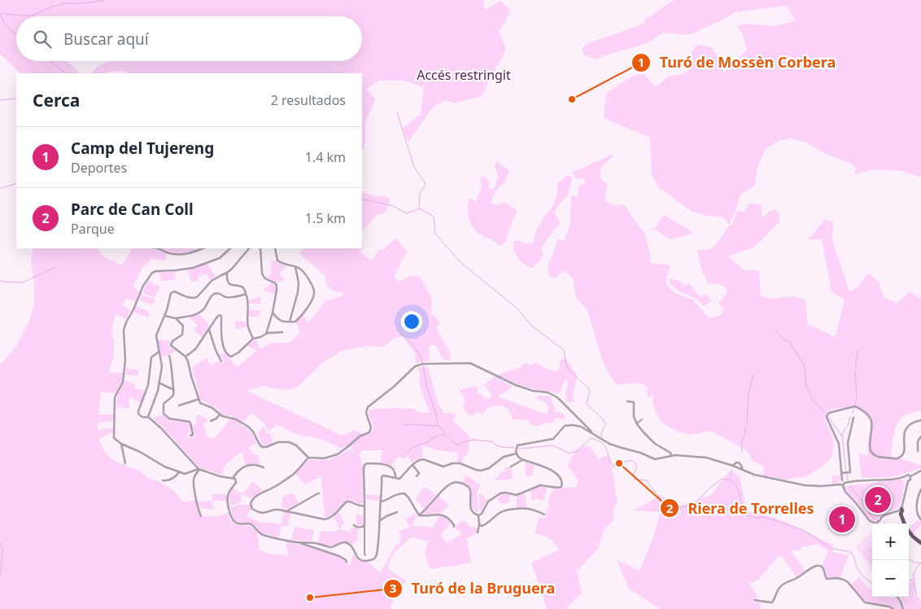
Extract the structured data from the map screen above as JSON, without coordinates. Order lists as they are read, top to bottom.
{
  "parks": ["Accés restringit"],
  "places": ["Turó de Mossèn Corbera", "Riera de Torrelles", "Turó de la Bruguera"],
  "page": {
    "search": "Buscar aquí",
    "heading": ["Cerca", "2 resultados"],
    "list": [
      {
        "mark": "1",
        "name": "Camp del Tujereng",
        "note": "Deportes",
        "value": "1.4 km"
      },
      {
        "mark": "2",
        "name": "Parc de Can Coll",
        "note": "Parque",
        "value": "1.5 km"
      }
    ],
    "pins": ["2", "1"],
    "map_buttons": ["+", "−"]
  }
}
